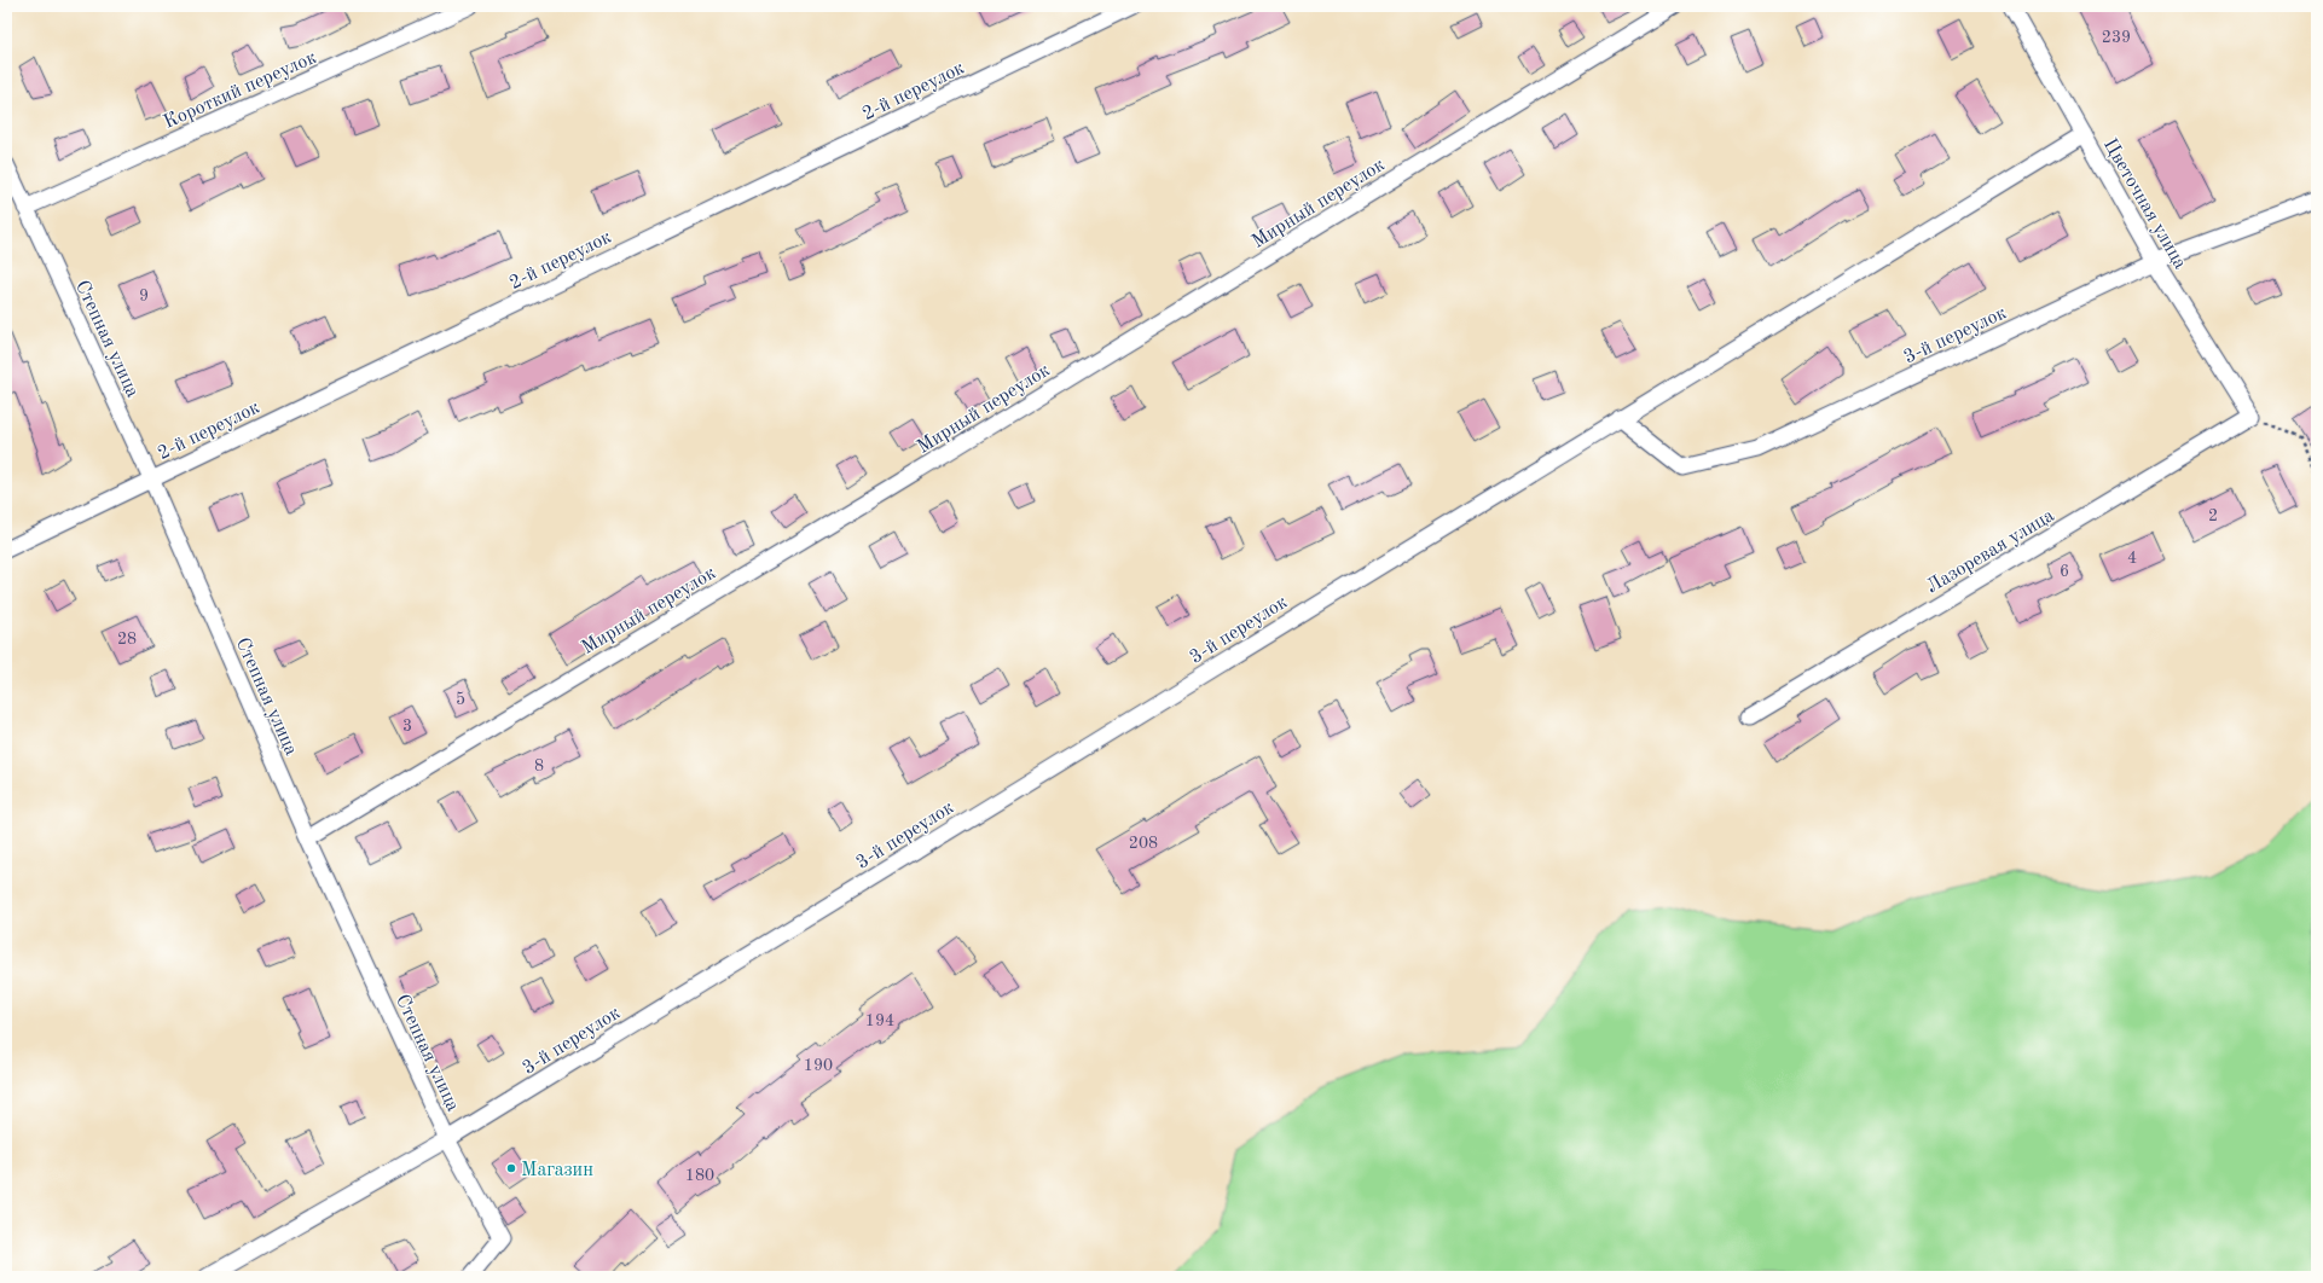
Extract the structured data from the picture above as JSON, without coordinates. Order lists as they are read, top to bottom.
{
  "streets": {
    "street": [
      "Короткий переулок",
      "2-й переулок",
      "Мирный переулок",
      "Цветочная улица",
      "3-й переулок",
      "Степная улица",
      "Лазоревая улица"
    ]
  },
  "crossings": [
    ["Короткий переулок", "Степная улица"],
    ["2-й переулок", "Степная улица"],
    ["Мирный переулок", "Степная улица"],
    ["Цветочная улица", "3-й переулок"],
    ["Цветочная улица", "Лазоревая улица"],
    ["3-й переулок", "Степная улица"]
  ],
  "places": ["Магазин"],
  "house_numbers": [
    "239",
    "9",
    "2",
    "4",
    "6",
    "28",
    "5",
    "3",
    "8",
    "208",
    "194",
    "190",
    "180"
  ]
}
